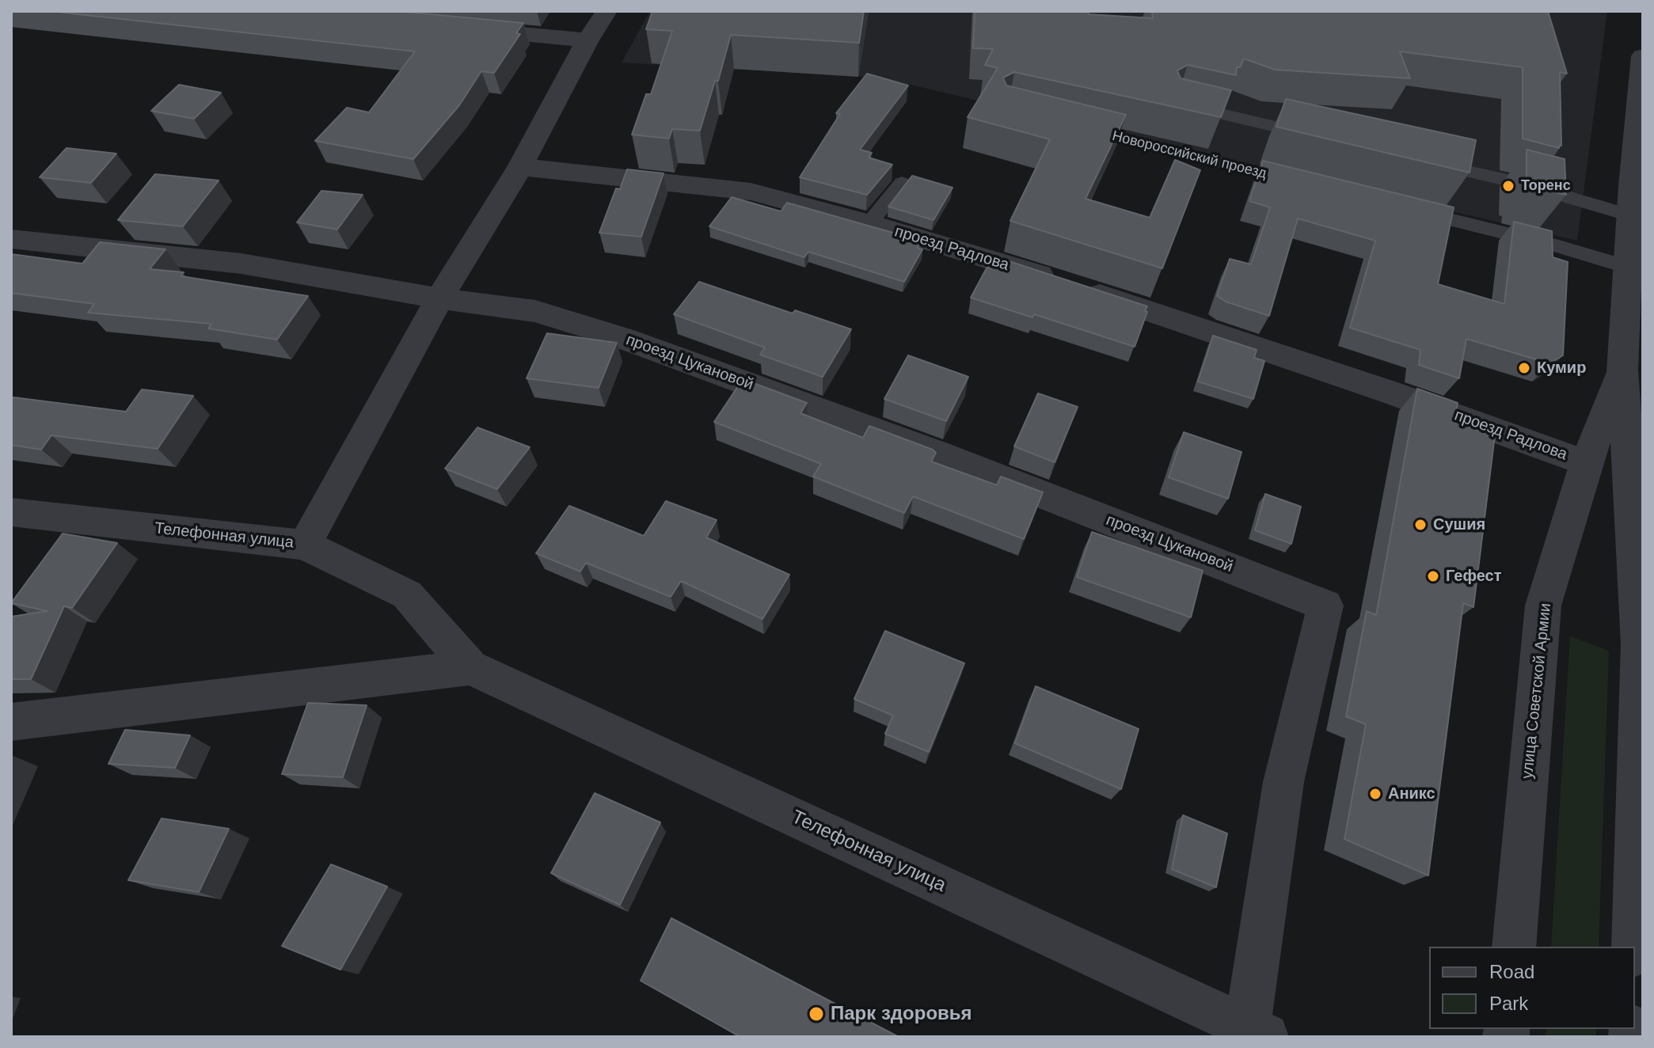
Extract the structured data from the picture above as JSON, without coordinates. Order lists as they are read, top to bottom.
{
  "streets": {
    "street": [
      "проезд Радлова",
      "проезд Цукановой",
      "Телефонная улица",
      "улица Советской Армии"
    ],
    "lane": ["Новороссийский проезд"]
  },
  "crossings": [
    ["проезд Радлова", "улица Советской Армии"],
    ["проезд Цукановой", "Телефонная улица"]
  ],
  "places": [
    "Торенс",
    "Кумир",
    "Сушия",
    "Гефест",
    "Аникс",
    "Парк здоровья"
  ],
  "legend": ["Road", "Park"]
}
